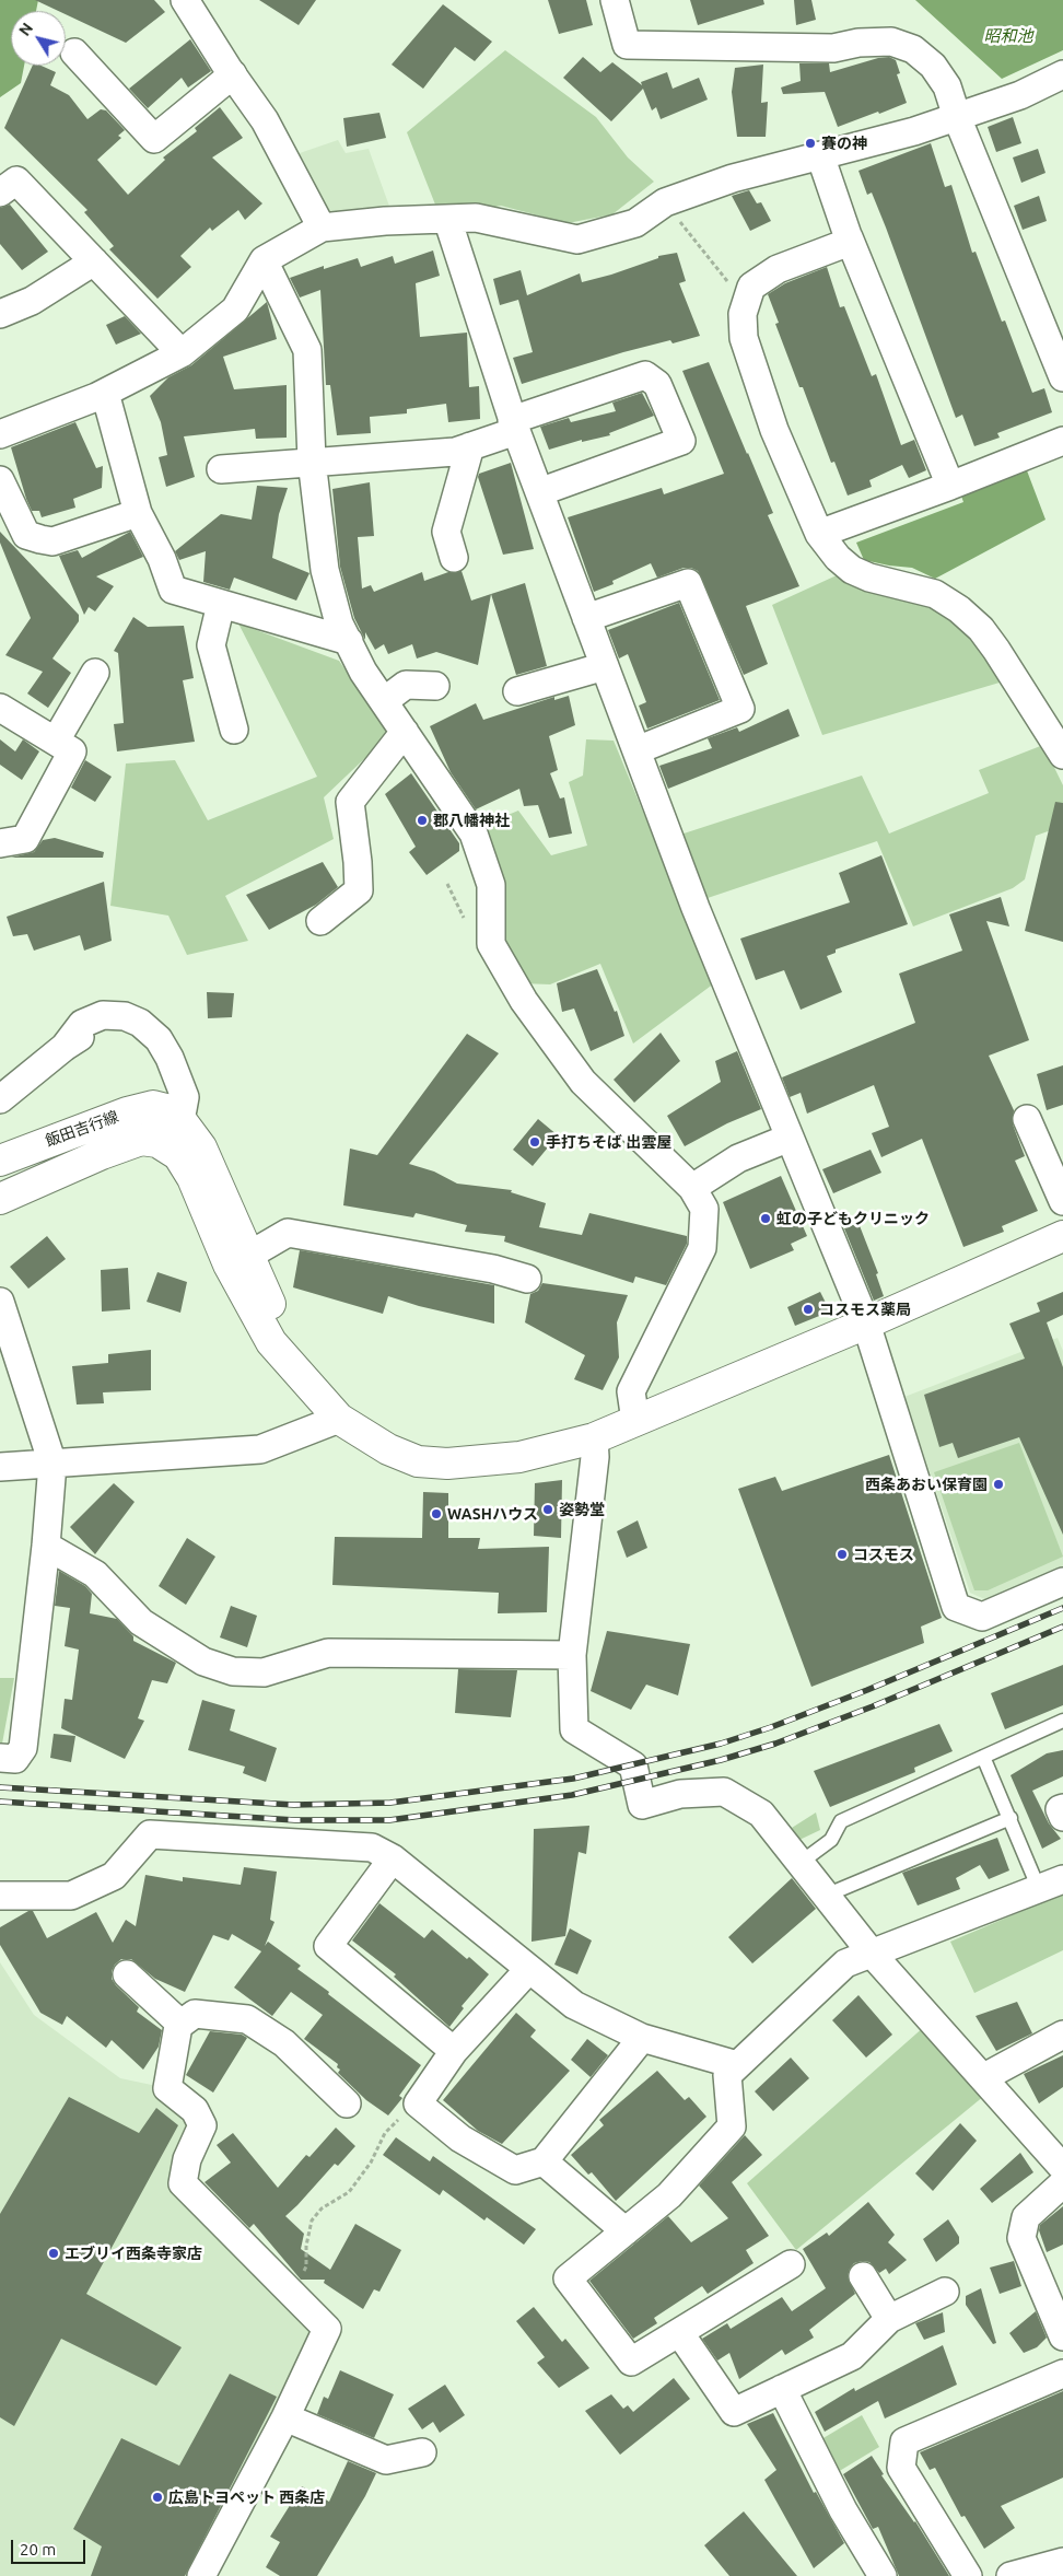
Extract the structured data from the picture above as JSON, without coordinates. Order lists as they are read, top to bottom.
{
  "streets": {
    "street": ["飯田吉行線"]
  },
  "water": ["昭和池"],
  "places": [
    "賽の神",
    "郡八幡神社",
    "手打ちそば 出雲屋",
    "虹の子どもクリニック",
    "コスモス薬局",
    "西条あおい保育園",
    "姿勢堂",
    "WASHハウス",
    "コスモス",
    "エブリイ西条寺家店",
    "広島トヨペット 西条店"
  ],
  "scale_bar": "20 m",
  "north": "top left"
}
